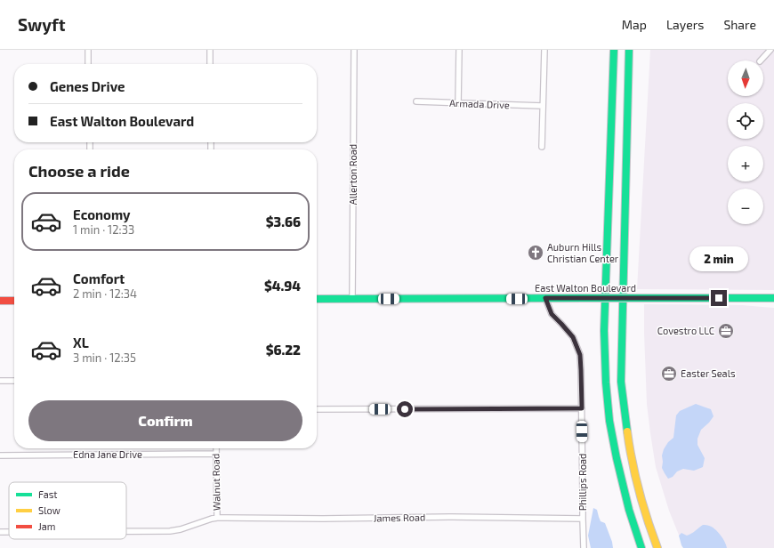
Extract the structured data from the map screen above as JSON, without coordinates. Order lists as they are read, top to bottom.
{
  "streets": {
    "main road": ["East Walton Boulevard"],
    "street": [
      "Armada Drive",
      "Allerton Road",
      "Edna Jane Drive",
      "Walnut Road",
      "Phillips Road",
      "James Road"
    ]
  },
  "crossings": [
    ["Allerton Road", "East Walton Boulevard"],
    ["East Walton Boulevard", "Phillips Road"],
    ["Edna Jane Drive", "Walnut Road"],
    ["Walnut Road", "James Road"],
    ["Phillips Road", "James Road"]
  ],
  "places": {
    "church": ["Auburn Hills Christian Center"],
    "office": ["Covestro LLC", "Easter Seals"]
  },
  "legend": ["Fast", "Slow", "Jam"],
  "north": "bottom",
  "page": {
    "header": "Swyft",
    "nav": ["Map", "Layers", "Share"],
    "map_buttons": ["+", "−"],
    "banner": ["Genes Drive", "East Walton Boulevard"],
    "heading": "Choose a ride",
    "list": [
      {
        "name": "Economy",
        "note": "1 min · 12:33",
        "value": "$3.66"
      },
      {
        "name": "Comfort",
        "note": "2 min · 12:34",
        "value": "$4.94"
      },
      {
        "name": "XL",
        "note": "3 min · 12:35",
        "value": "$6.22"
      }
    ],
    "bubble": "2 min",
    "buttons": "Confirm"
  }
}
